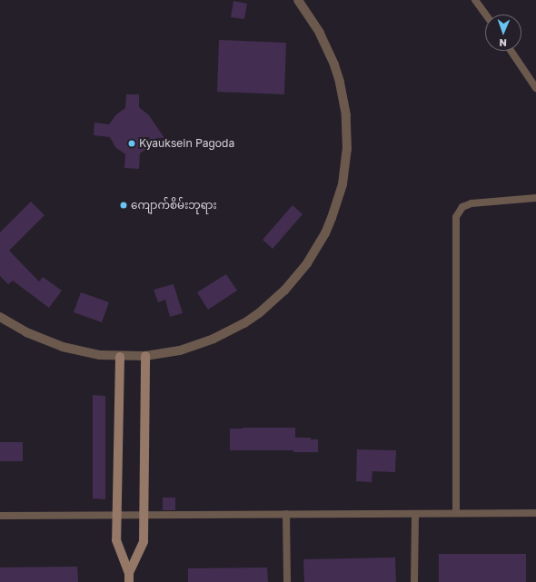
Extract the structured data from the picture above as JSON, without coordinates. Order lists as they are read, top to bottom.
{
  "places": ["Kyauksein Pagoda", "ကျောက်စိမ်းဘုရား"],
  "north": "bottom"
}
